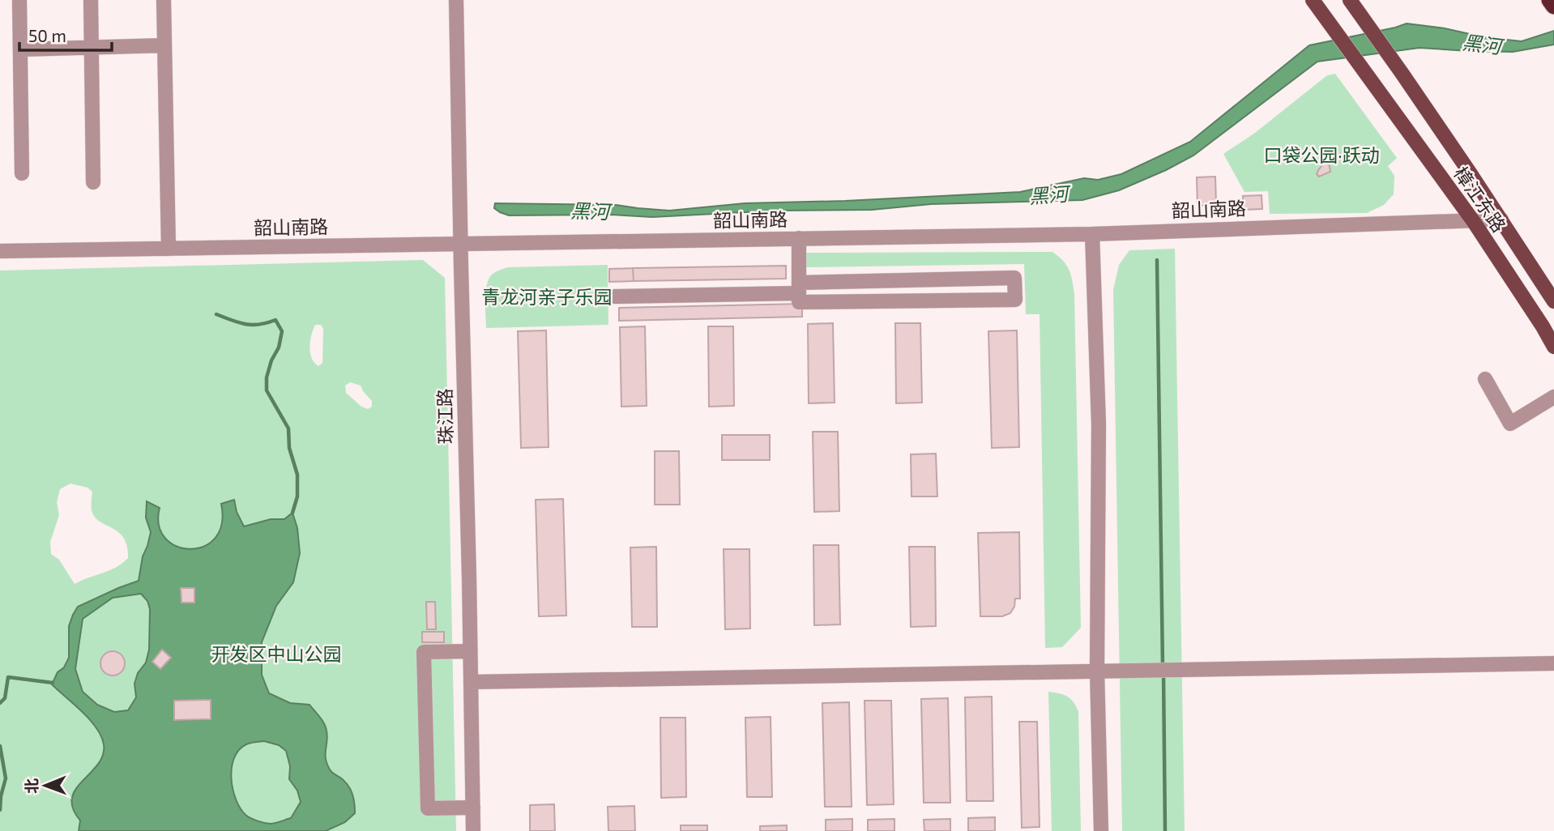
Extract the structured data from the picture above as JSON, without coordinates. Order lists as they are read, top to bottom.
{
  "streets": {
    "main road": ["樟江东路"],
    "street": ["韶山南路", "珠江路"]
  },
  "crossings": [
    ["樟江东路", "韶山南路"],
    ["韶山南路", "珠江路"]
  ],
  "water": ["黑河"],
  "parks": ["口袋公园·跃动", "青龙河亲子乐园", "开发区中山公园"],
  "scale_bar": "50 m",
  "north": "left"
}
